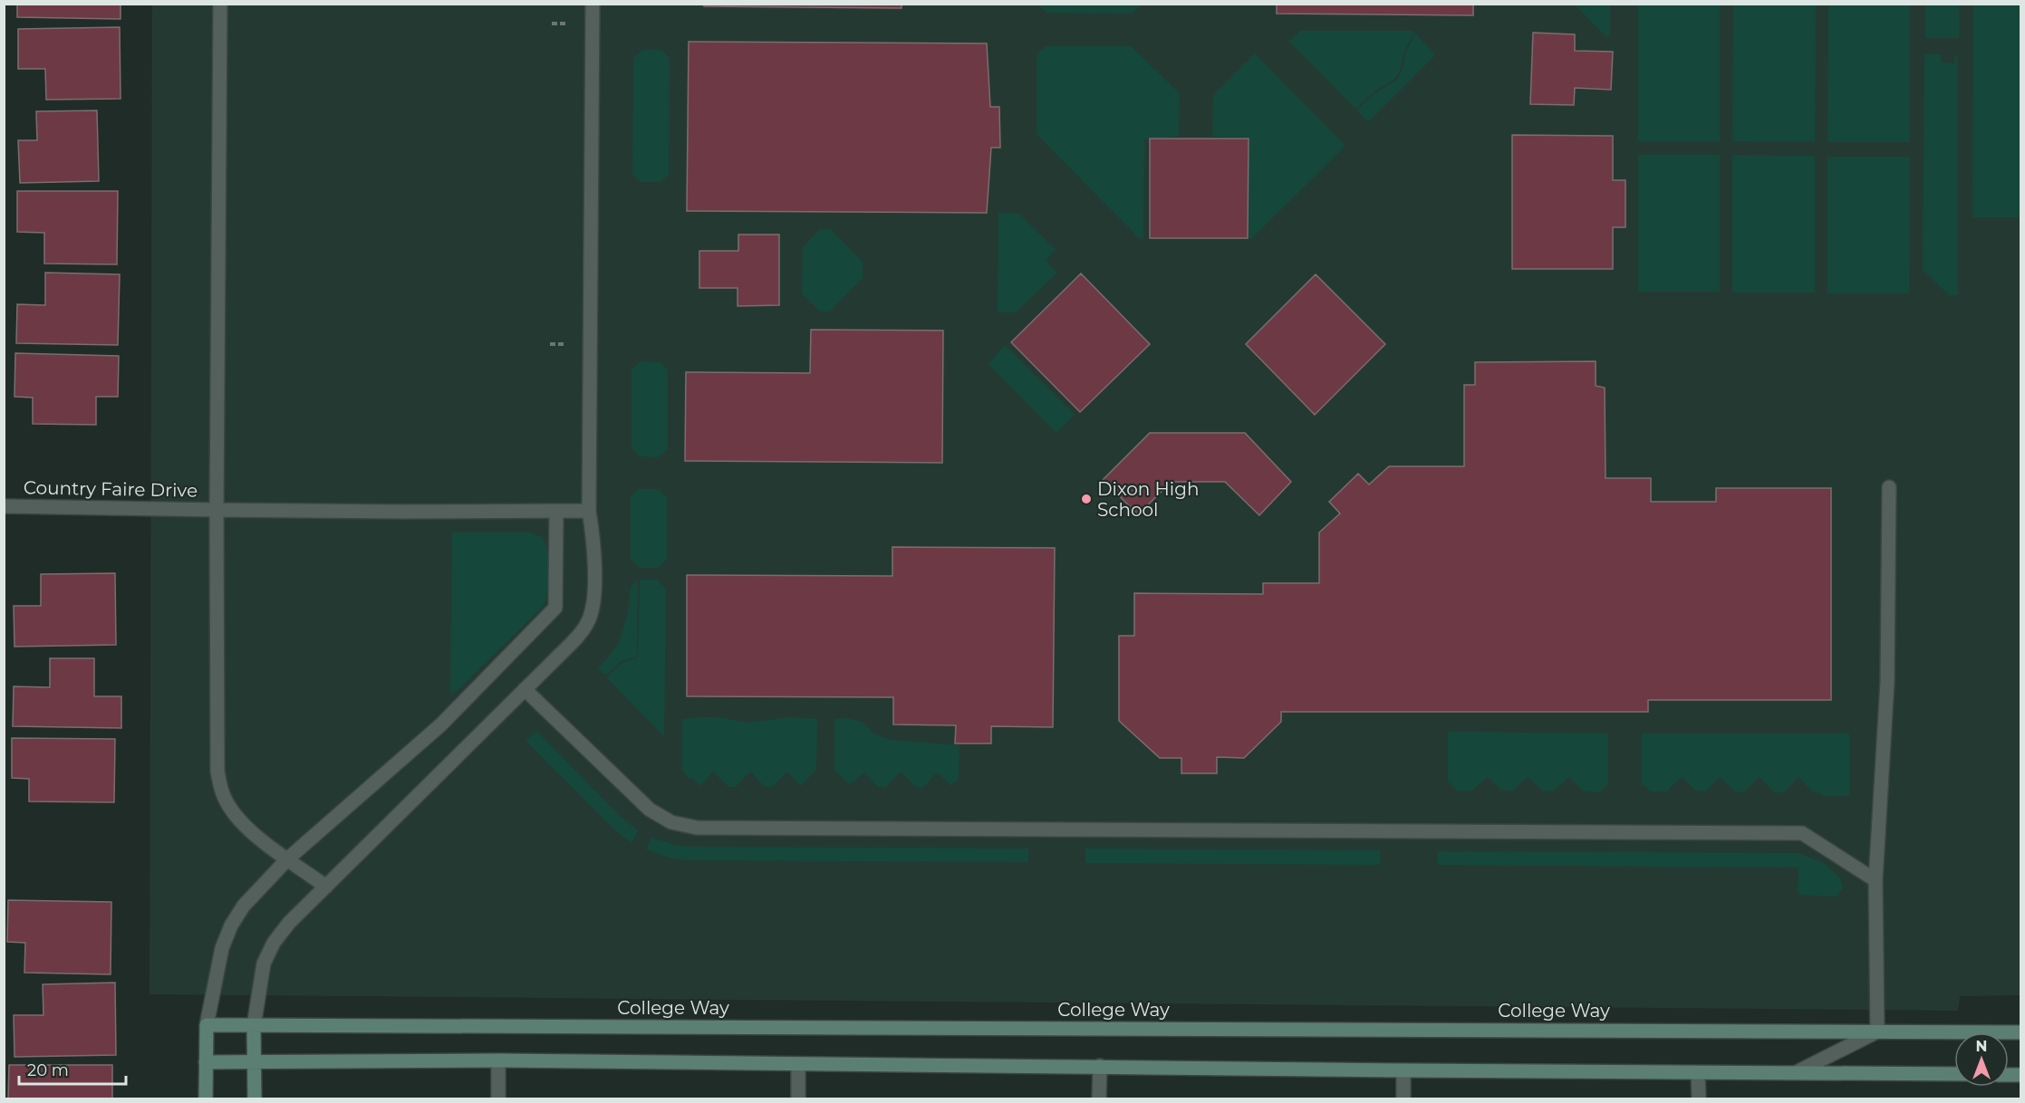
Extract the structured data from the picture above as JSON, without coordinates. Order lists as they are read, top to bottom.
{
  "streets": {
    "street": ["Country Faire Drive", "College Way"]
  },
  "places": ["Dixon High School"],
  "scale_bar": "20 m",
  "north": "top"
}
